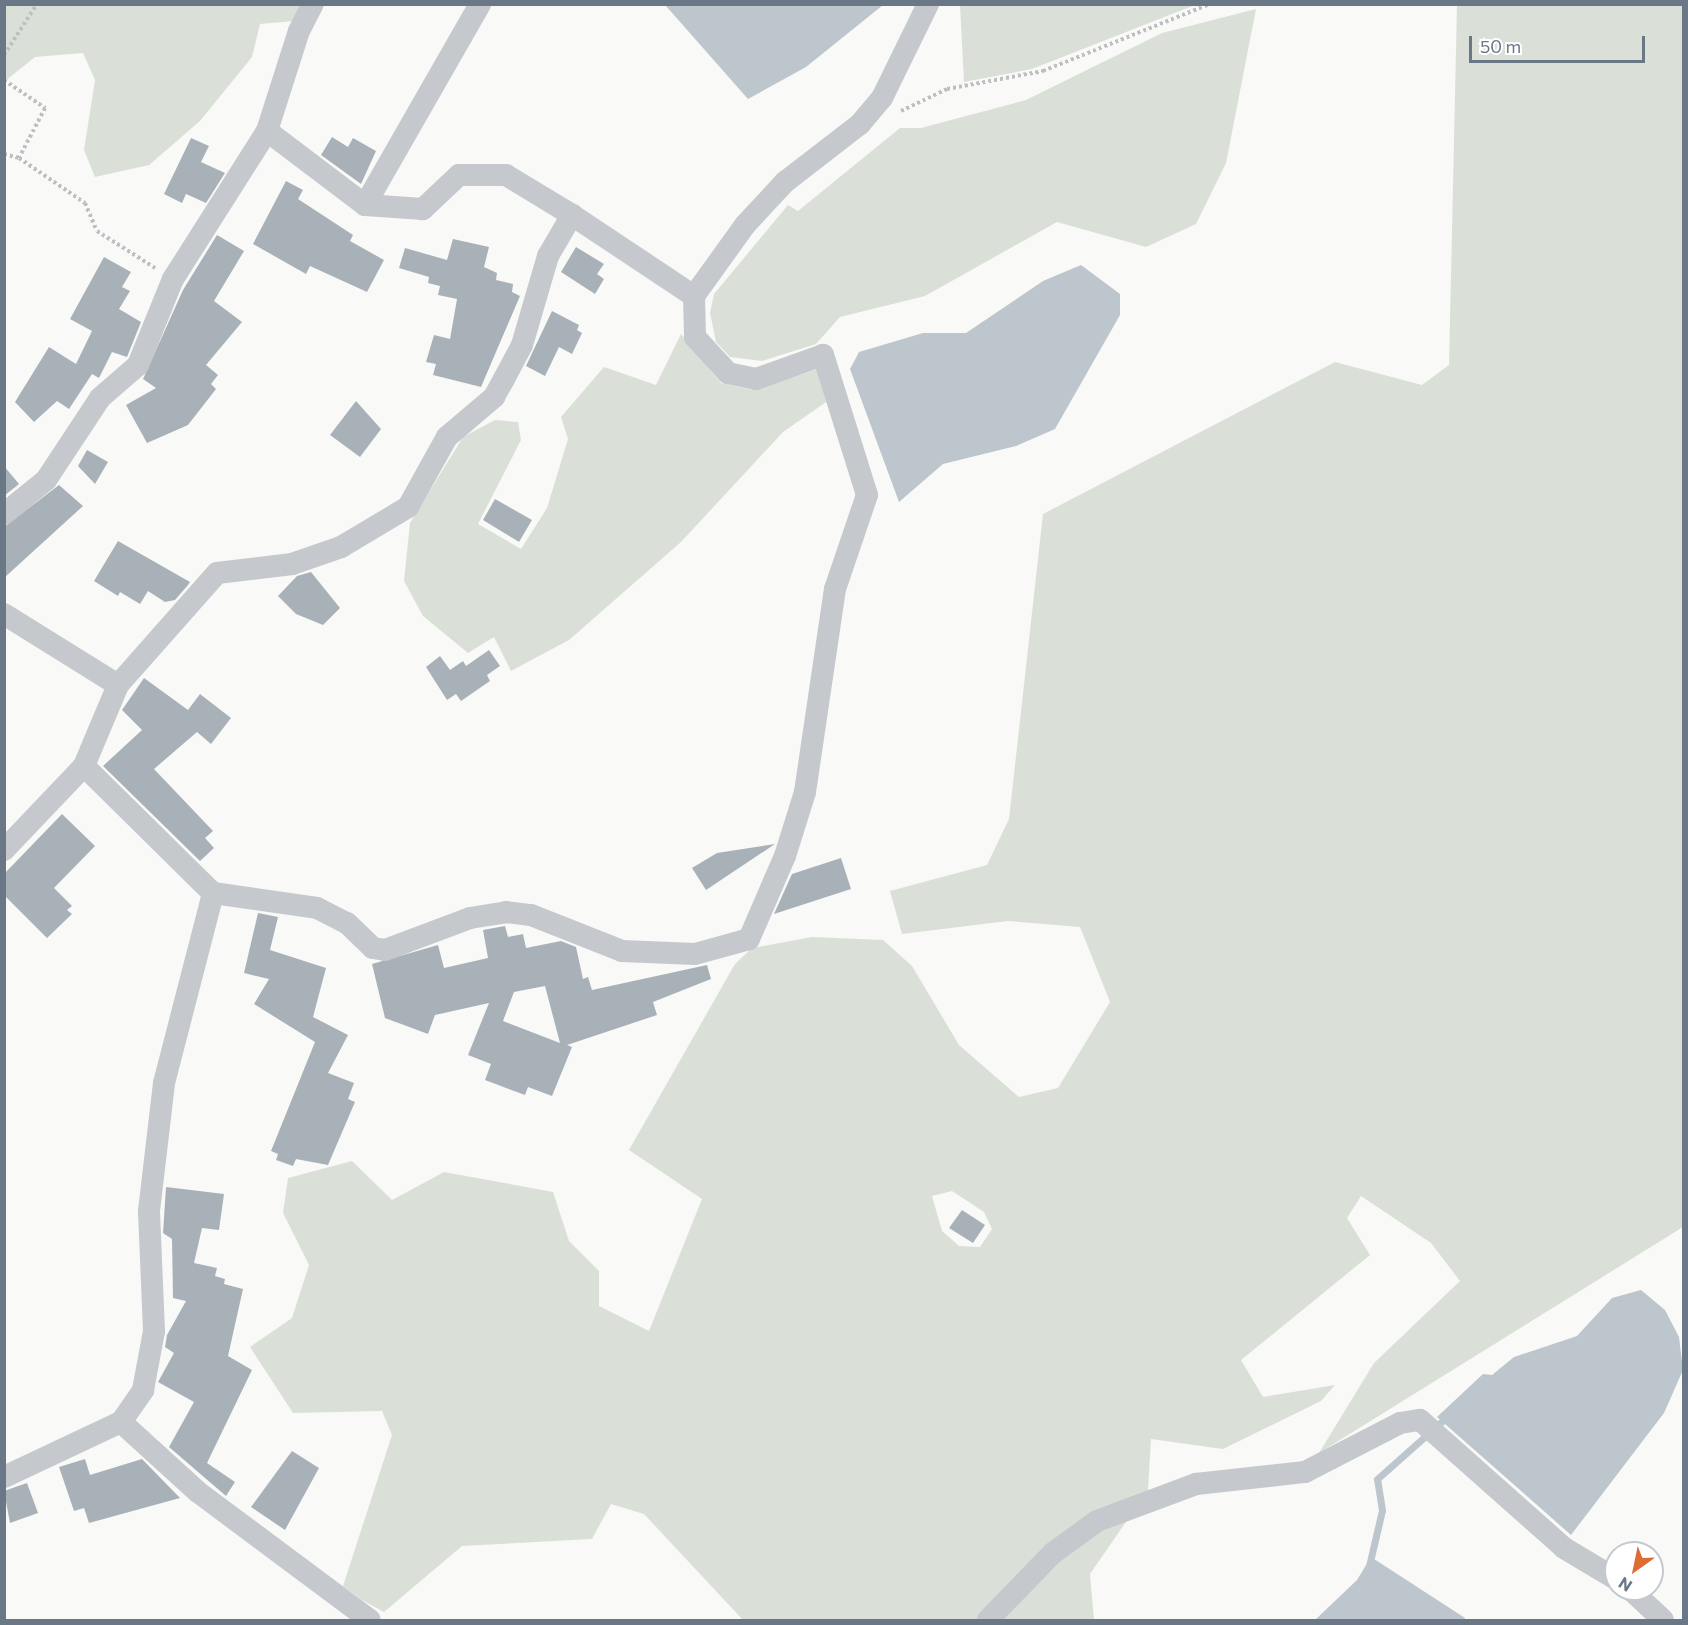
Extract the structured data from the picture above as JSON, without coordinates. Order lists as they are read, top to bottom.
{
  "scale_bar": "50 m",
  "north": "bottom left"
}
